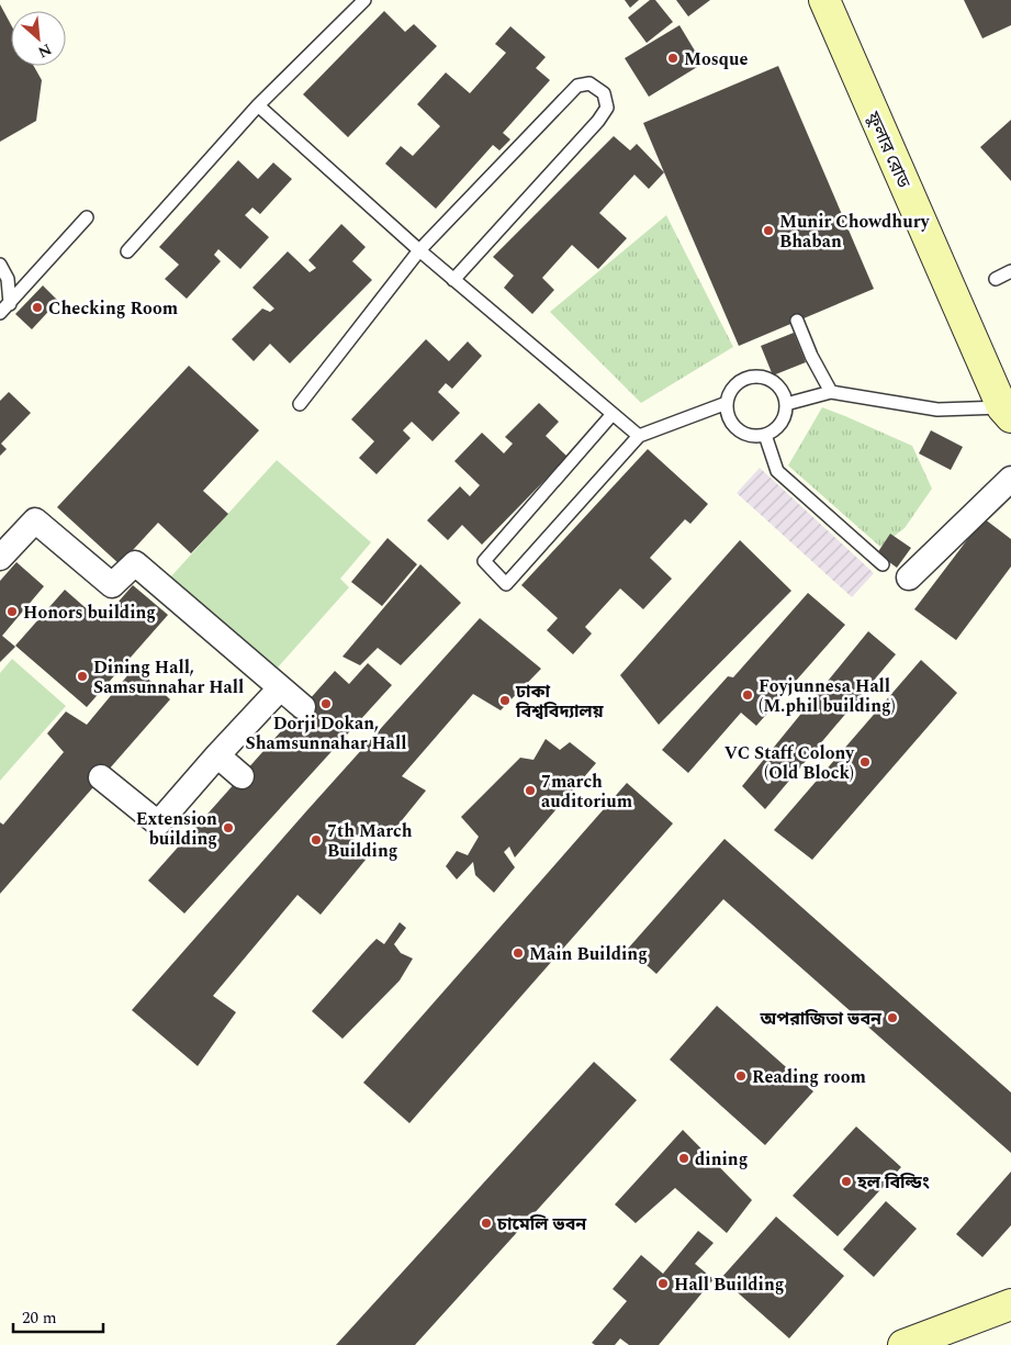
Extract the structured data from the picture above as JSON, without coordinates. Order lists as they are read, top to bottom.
{
  "streets": {
    "main road": ["ফুলার রোড"]
  },
  "places": [
    "Mosque",
    "Munir Chowdhury Bhaban",
    "Checking Room",
    "Honors building",
    "Dining Hall, Samsunnahar Hall",
    "Foyjunnesa Hall (M.phil building)",
    "ঢাকা বিশ্ববিদ্যালয়",
    "Dorji Dokan, Shamsunnahar Hall",
    "VC Staff Colony (Old Block)",
    "7march auditorium",
    "Extension building",
    "7th March Building",
    "Main Building",
    "অপরাজিতা ভবন",
    "Reading room",
    "dining",
    "হল বিল্ডিং",
    "চামেলি ভবন",
    "Hall Building"
  ],
  "scale_bar": "20 m",
  "north": "bottom right"
}
